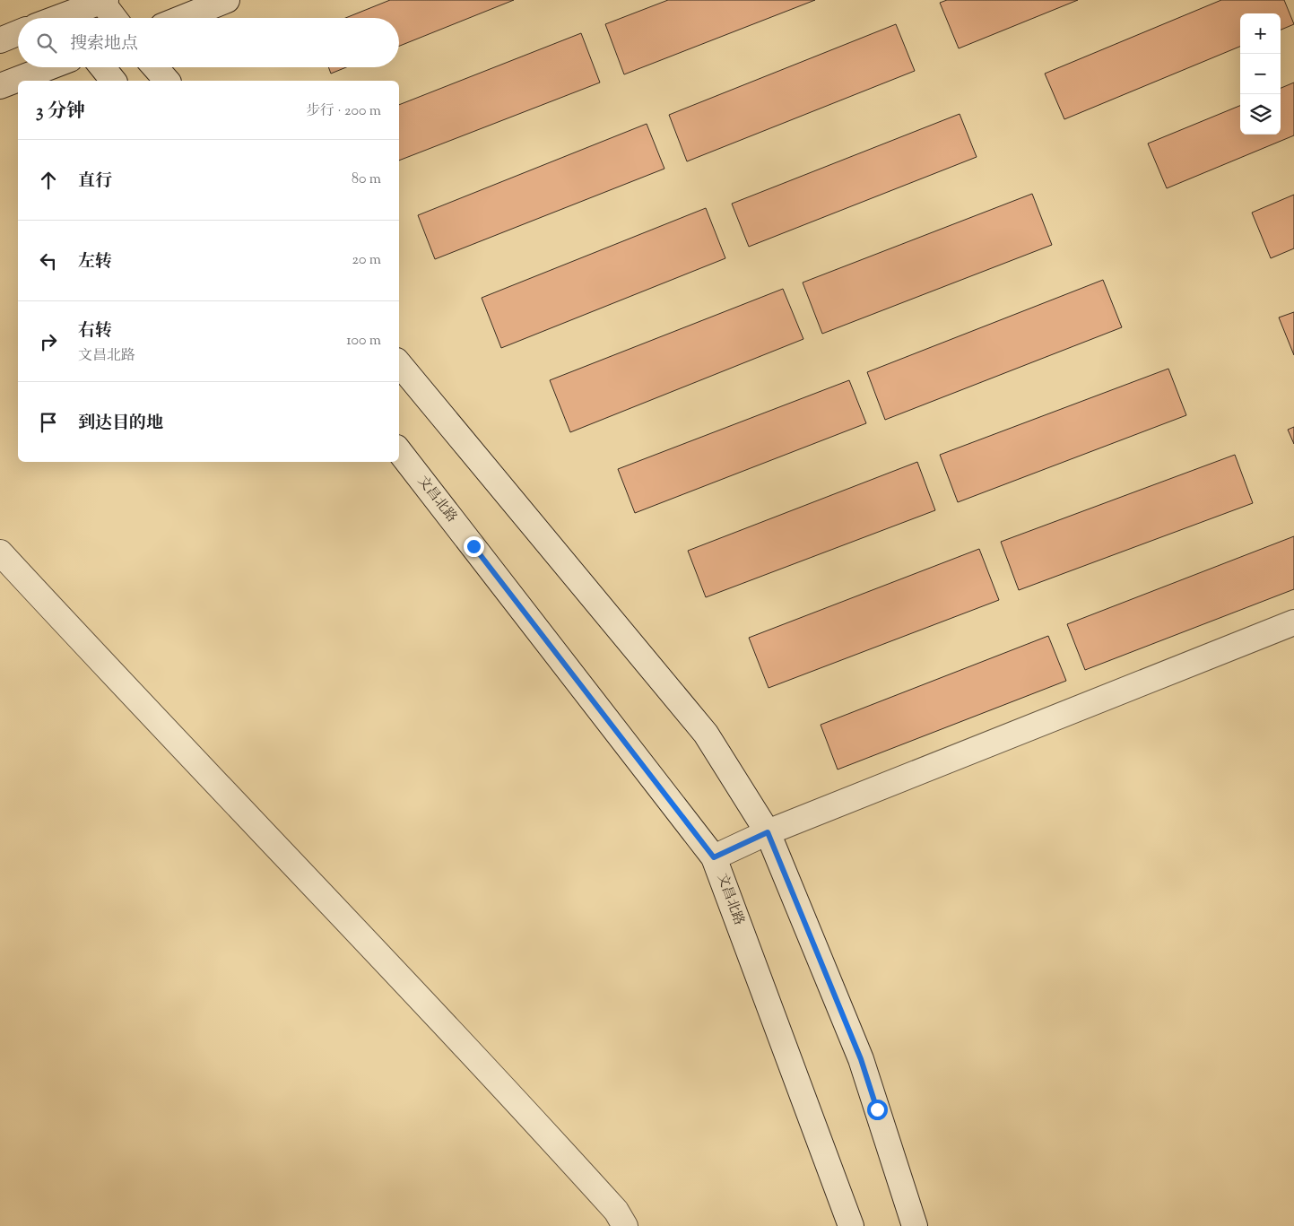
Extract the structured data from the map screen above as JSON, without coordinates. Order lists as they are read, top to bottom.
{
  "streets": {
    "main road": ["文昌北路"]
  },
  "page": {
    "map_buttons": ["+", "−"],
    "search": "搜索地点",
    "heading": ["3 分钟", "步行 · 200 m"],
    "list": [
      ["直行", "80 m"],
      ["左转", "20 m"],
      ["右转", "文昌北路", "100 m"],
      "到达目的地"
    ]
  }
}
